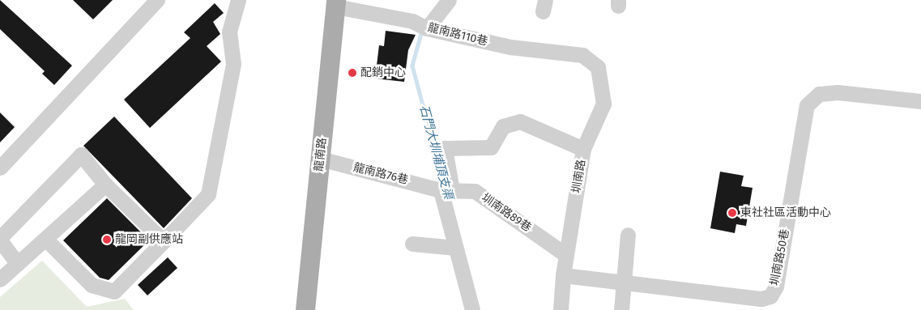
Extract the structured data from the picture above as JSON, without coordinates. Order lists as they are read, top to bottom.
{
  "streets": {
    "main road": ["龍南路"],
    "lane": [
      "龍南路110巷",
      "龍南路76巷",
      "圳南路",
      "圳南路89巷",
      "圳南路50巷"
    ]
  },
  "crossings": [
    ["龍南路110巷", "龍南路"],
    ["龍南路110巷", "圳南路"],
    ["龍南路", "龍南路76巷"],
    ["龍南路76巷", "圳南路89巷"],
    ["圳南路", "圳南路89巷"],
    ["圳南路", "圳南路50巷"]
  ],
  "water": ["石門大圳埔頂支渠"],
  "places": ["配銷中心", "東社社區活動中心", "龍岡副供應站"]
}
